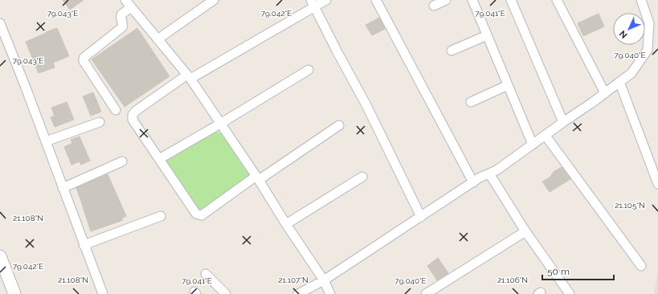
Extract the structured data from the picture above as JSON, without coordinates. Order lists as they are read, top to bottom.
{
  "scale_bar": "50 m",
  "north": "bottom left",
  "coordinates": [
    "79.043°E",
    "79.042°E",
    "79.041°E",
    "79.040°E",
    "21.105°N",
    "21.108°N",
    "21.107°N",
    "21.106°N"
  ]
}
